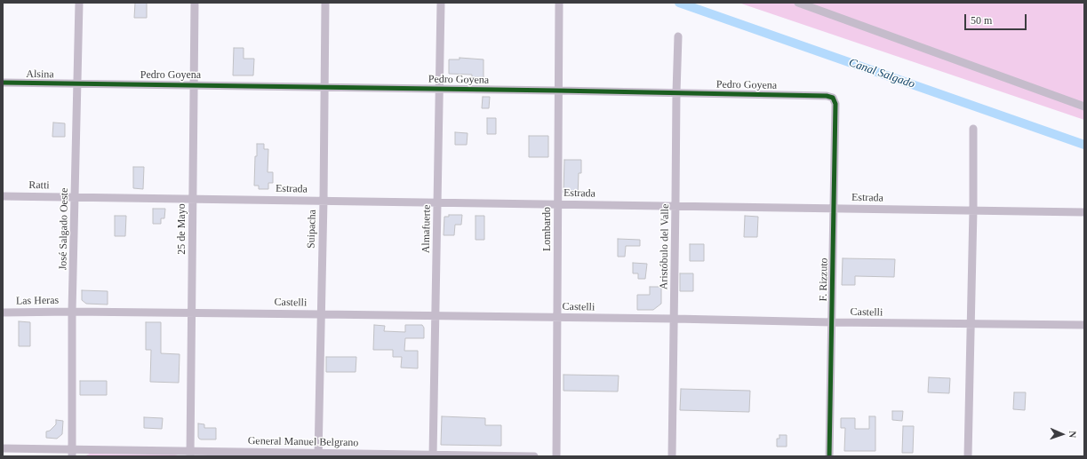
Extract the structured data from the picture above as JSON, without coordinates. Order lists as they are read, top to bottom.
{
  "streets": {
    "street": [
      "Alsina",
      "Pedro Goyena",
      "Ratti",
      "Estrada",
      "José Salgado Oeste",
      "25 de Mayo",
      "Suipacha",
      "Almafuerte",
      "Lombardo",
      "Aristóbulo del Valle",
      "F. Rizzuto",
      "Las Heras",
      "Castelli",
      "General Manuel Belgrano"
    ]
  },
  "crossings": [
    ["Alsina", "Pedro Goyena"],
    ["Alsina", "José Salgado Oeste"],
    ["Pedro Goyena", "José Salgado Oeste"],
    ["Pedro Goyena", "25 de Mayo"],
    ["Pedro Goyena", "Suipacha"],
    ["Pedro Goyena", "Almafuerte"],
    ["Pedro Goyena", "Lombardo"],
    ["Pedro Goyena", "Aristóbulo del Valle"],
    ["Pedro Goyena", "F. Rizzuto"],
    ["Ratti", "Estrada"],
    ["Ratti", "José Salgado Oeste"],
    ["Estrada", "José Salgado Oeste"],
    ["Estrada", "25 de Mayo"],
    ["Estrada", "Suipacha"],
    ["Estrada", "Almafuerte"],
    ["Estrada", "Lombardo"],
    ["Estrada", "Aristóbulo del Valle"],
    ["Estrada", "F. Rizzuto"],
    ["José Salgado Oeste", "Las Heras"],
    ["José Salgado Oeste", "Castelli"],
    ["José Salgado Oeste", "General Manuel Belgrano"],
    ["25 de Mayo", "Castelli"],
    ["25 de Mayo", "General Manuel Belgrano"],
    ["Suipacha", "Castelli"],
    ["Suipacha", "General Manuel Belgrano"],
    ["Almafuerte", "Castelli"],
    ["Almafuerte", "General Manuel Belgrano"],
    ["Lombardo", "Castelli"],
    ["Aristóbulo del Valle", "Castelli"],
    ["F. Rizzuto", "Castelli"],
    ["Las Heras", "Castelli"]
  ],
  "water": ["Canal Salgado"],
  "scale_bar": "50 m",
  "north": "right"
}
